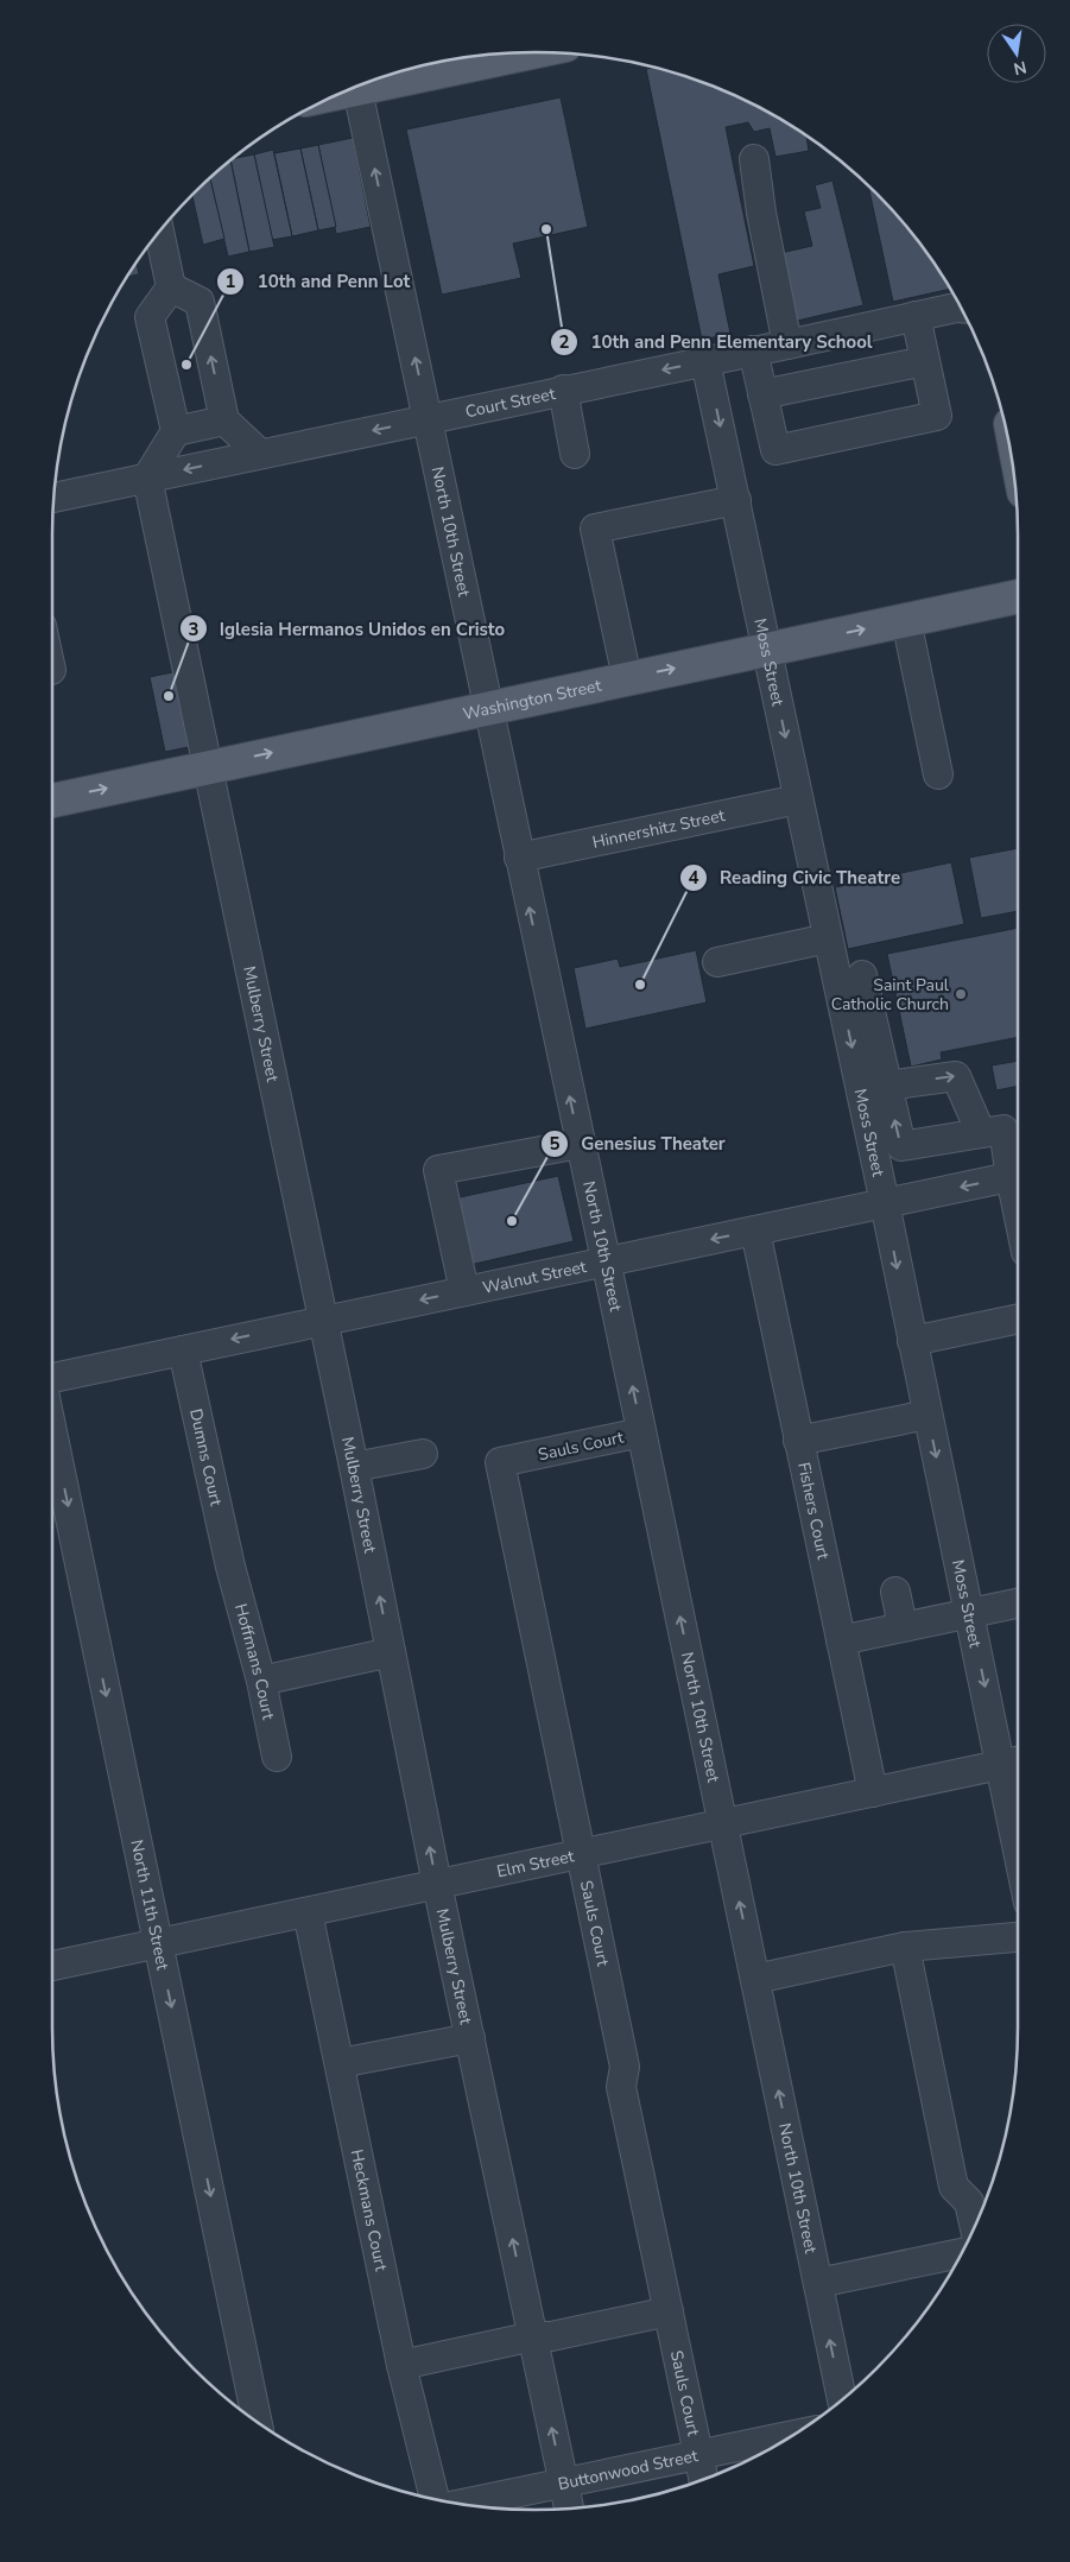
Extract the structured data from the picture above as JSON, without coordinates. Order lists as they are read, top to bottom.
{
  "streets": {
    "main road": ["Washington Street"],
    "street": [
      "Court Street",
      "North 10th Street",
      "Moss Street",
      "Hinnershitz Street",
      "Mulberry Street",
      "Walnut Street",
      "Sauls Court",
      "Dumns Court",
      "Fishers Court",
      "Hoffmans Court",
      "Elm Street",
      "North 11th Street",
      "Heckmans Court",
      "Buttonwood Street"
    ]
  },
  "crossings": [
    ["Court Street", "North 10th Street"],
    ["Court Street", "Moss Street"],
    ["Court Street", "Mulberry Street"],
    ["North 10th Street", "Washington Street"],
    ["North 10th Street", "Hinnershitz Street"],
    ["North 10th Street", "Walnut Street"],
    ["North 10th Street", "Sauls Court"],
    ["North 10th Street", "Elm Street"],
    ["Moss Street", "Washington Street"],
    ["Moss Street", "Hinnershitz Street"],
    ["Moss Street", "Walnut Street"],
    ["Moss Street", "Elm Street"],
    ["Washington Street", "Mulberry Street"],
    ["Mulberry Street", "Walnut Street"],
    ["Mulberry Street", "Elm Street"],
    ["Mulberry Street", "Buttonwood Street"],
    ["Walnut Street", "Dumns Court"],
    ["Walnut Street", "Fishers Court"],
    ["Sauls Court", "Elm Street"],
    ["Sauls Court", "Buttonwood Street"],
    ["Dumns Court", "Hoffmans Court"],
    ["Fishers Court", "Elm Street"],
    ["Elm Street", "North 11th Street"],
    ["Elm Street", "Heckmans Court"]
  ],
  "one_way": [
    "Court Street",
    "Washington Street",
    "Mulberry Street",
    "North 11th Street"
  ],
  "places": [
    "10th and Penn Elementary School",
    "10th and Penn Lot",
    "Iglesia Hermanos Unidos en Cristo",
    "Reading Civic Theatre",
    "Saint Paul Catholic Church",
    "Genesius Theater"
  ],
  "north": "bottom"
}
